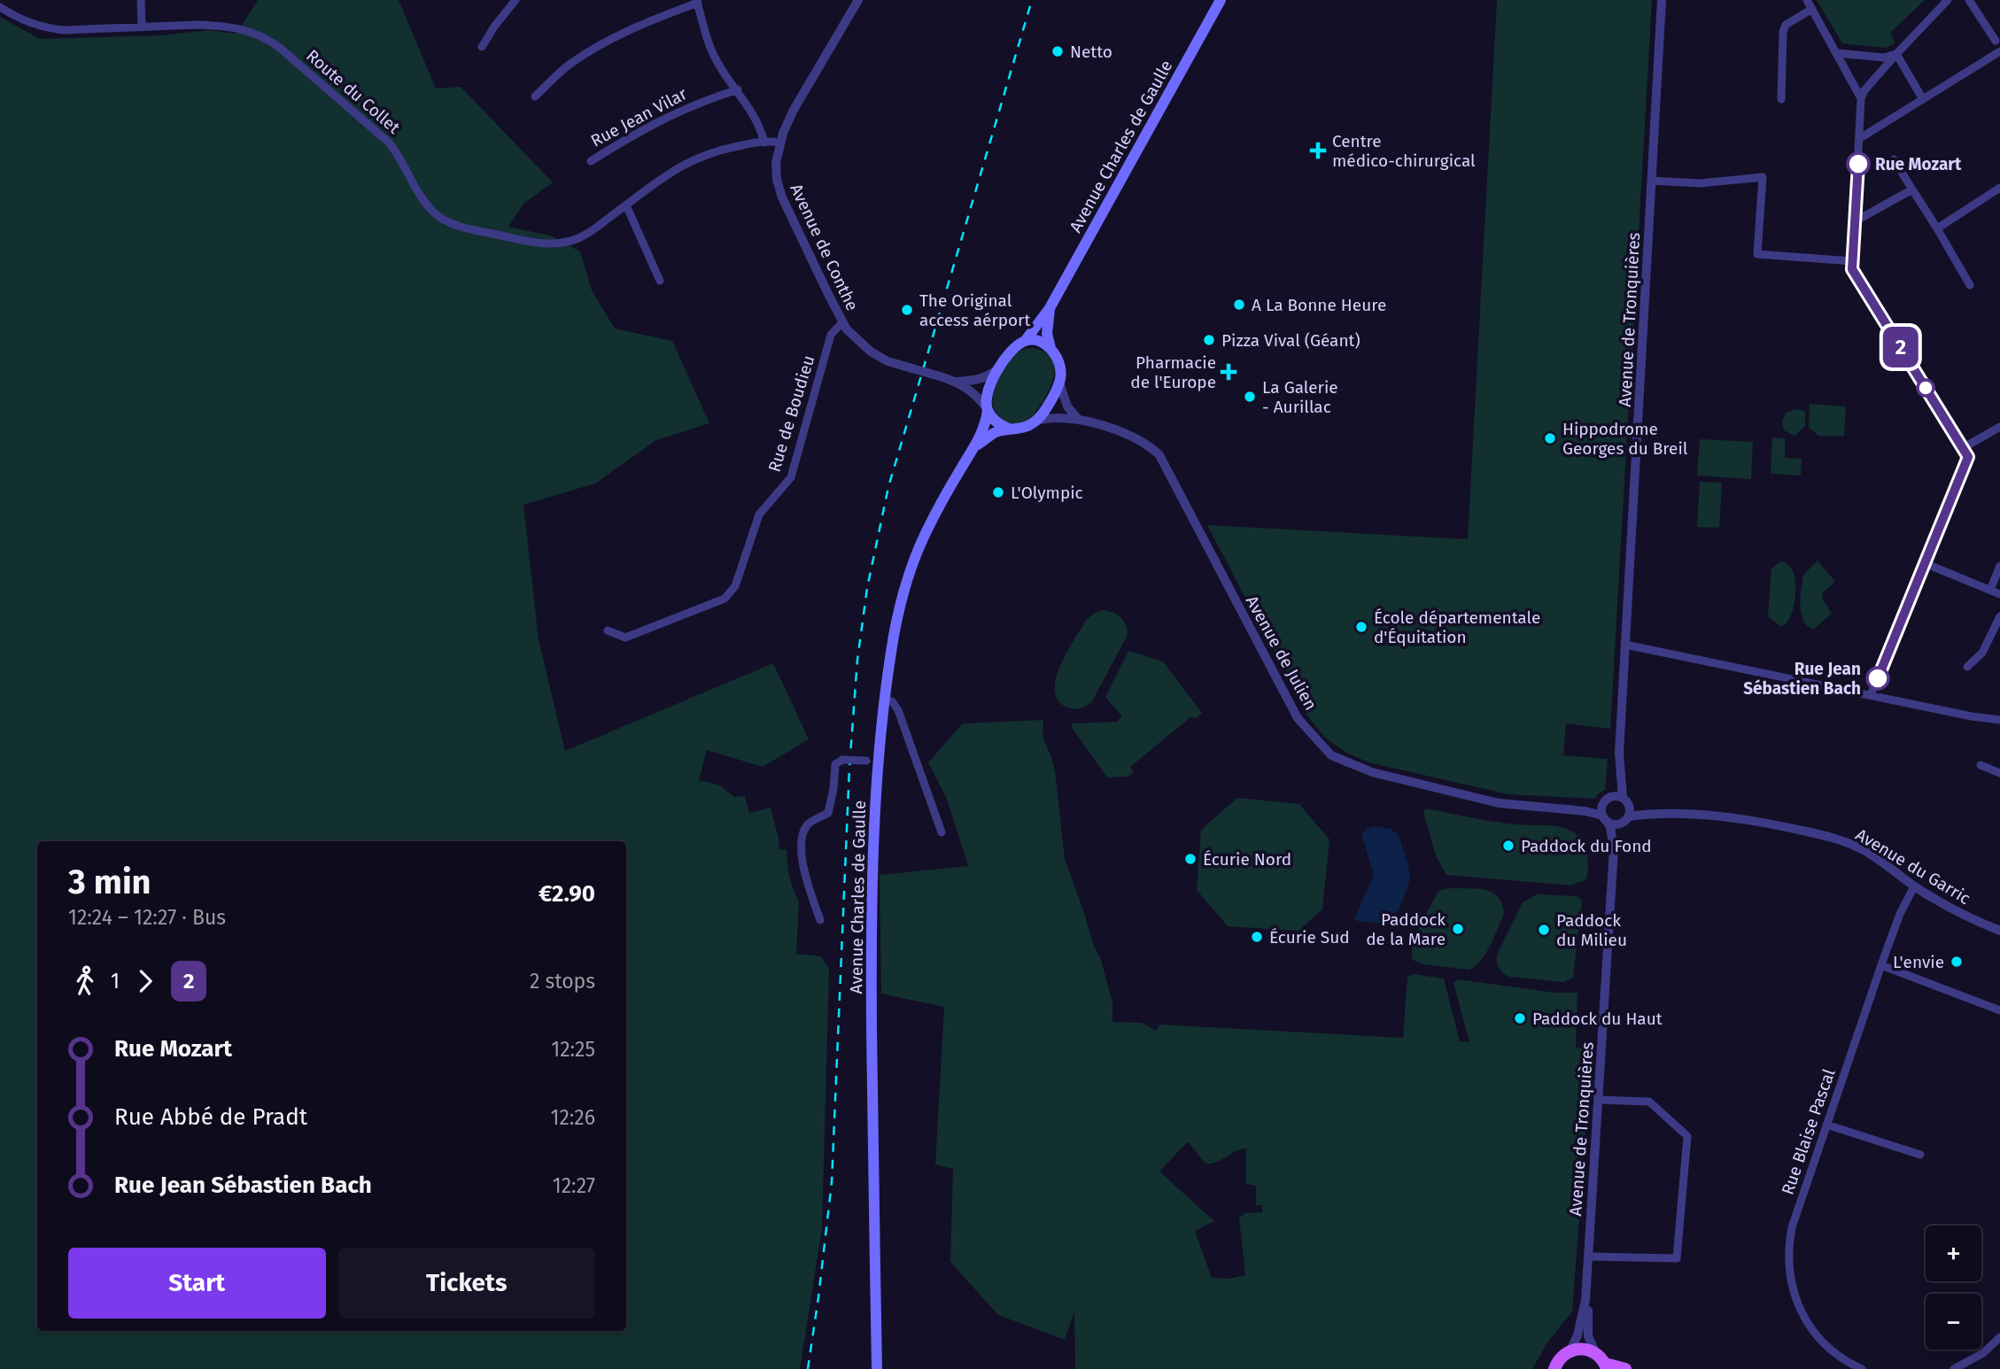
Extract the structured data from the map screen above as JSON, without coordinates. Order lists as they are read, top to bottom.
{
  "streets": {
    "main road": ["Avenue Charles de Gaulle"],
    "street": [
      "Route du Collet",
      "Rue Jean Vilar",
      "Avenue de Conthe",
      "Avenue de Tronquières",
      "Rue de Boudieu",
      "Avenue de Julien",
      "Avenue du Garric",
      "Rue Blaise Pascal"
    ]
  },
  "crossings": [
    ["Route du Collet", "Avenue de Conthe"],
    ["Avenue Charles de Gaulle", "Avenue de Conthe"],
    ["Avenue Charles de Gaulle", "Avenue de Julien"],
    ["Avenue de Conthe", "Rue de Boudieu"],
    ["Avenue de Conthe", "Avenue de Julien"],
    ["Avenue de Tronquières", "Avenue de Julien"],
    ["Avenue de Tronquières", "Avenue du Garric"],
    ["Avenue de Julien", "Avenue du Garric"],
    ["Avenue du Garric", "Rue Blaise Pascal"]
  ],
  "places": {
    "other": [
      "Netto",
      "Rue Mozart",
      "A La Bonne Heure",
      "The Original access aérport",
      "Pizza Vival (Géant)",
      "La Galerie - Aurillac",
      "Hippodrome Georges du Breil",
      "L'Olympic",
      "École départementale d'Équitation",
      "Rue Jean Sébastien Bach",
      "Paddock du Fond",
      "Écurie Nord",
      "Paddock de la Mare",
      "Paddock du Milieu",
      "Écurie Sud",
      "L'envie",
      "Paddock du Haut"
    ],
    "health": ["Centre médico-chirurgical", "Pharmacie de l'Europe"]
  },
  "lines": ["bus line 2"],
  "page": {
    "on_map": "2",
    "heading": ["3 min", "12:24 – 12:27 · Bus", "€2.90"],
    "legs": ["1", "2", "2 stops"],
    "list": [
      {
        "name": "Rue Mozart",
        "value": "12:25"
      },
      {
        "name": "Rue Abbé de Pradt",
        "value": "12:26"
      },
      {
        "name": "Rue Jean Sébastien Bach",
        "value": "12:27"
      }
    ],
    "map_buttons": ["+", "−"],
    "buttons": ["Start", "Tickets"]
  }
}
